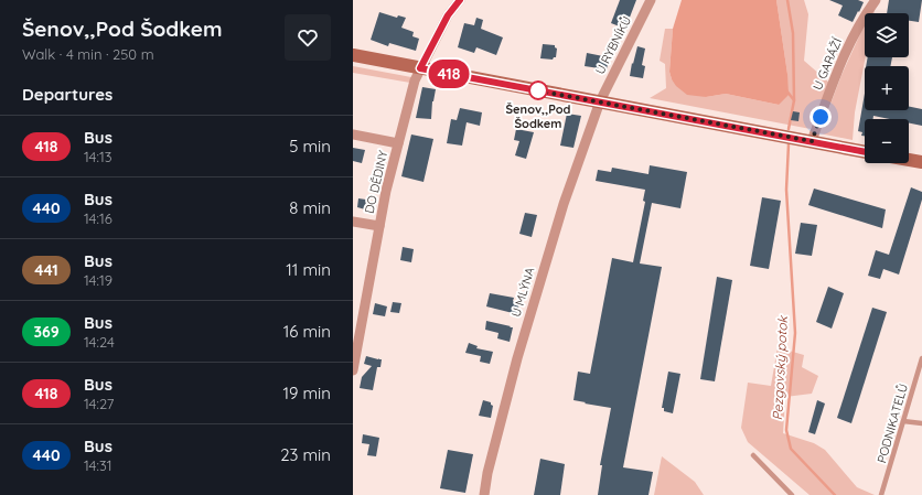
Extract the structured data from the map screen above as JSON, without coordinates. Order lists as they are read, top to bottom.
{
  "streets": {
    "street": [
      "U RYBNÍKŮ",
      "U GARÁŽÍ",
      "DO DĚDINY",
      "U MLÝNA"
    ],
    "lane": ["PODNIKATELŮ"]
  },
  "crossings": [
    ["U RYBNÍKŮ", "U MLÝNA"]
  ],
  "water": ["Pezgovský potok"],
  "places": ["Šenov,,Pod Šodkem"],
  "lines": ["bus line 418"],
  "page": {
    "heading": [
      ["Šenov,,Pod Šodkem", "Walk · 4 min · 250 m"],
      "Departures"
    ],
    "on_map": "418",
    "map_buttons": ["+", "−"],
    "list": [
      {
        "mark": "418",
        "name": "Bus",
        "note": "14:13",
        "value": "5 min"
      },
      {
        "mark": "440",
        "name": "Bus",
        "note": "14:16",
        "value": "8 min"
      },
      {
        "mark": "441",
        "name": "Bus",
        "note": "14:19",
        "value": "11 min"
      },
      {
        "mark": "369",
        "name": "Bus",
        "note": "14:24",
        "value": "16 min"
      },
      {
        "mark": "418",
        "name": "Bus",
        "note": "14:27",
        "value": "19 min"
      },
      {
        "mark": "440",
        "name": "Bus",
        "note": "14:31",
        "value": "23 min"
      }
    ]
  }
}
